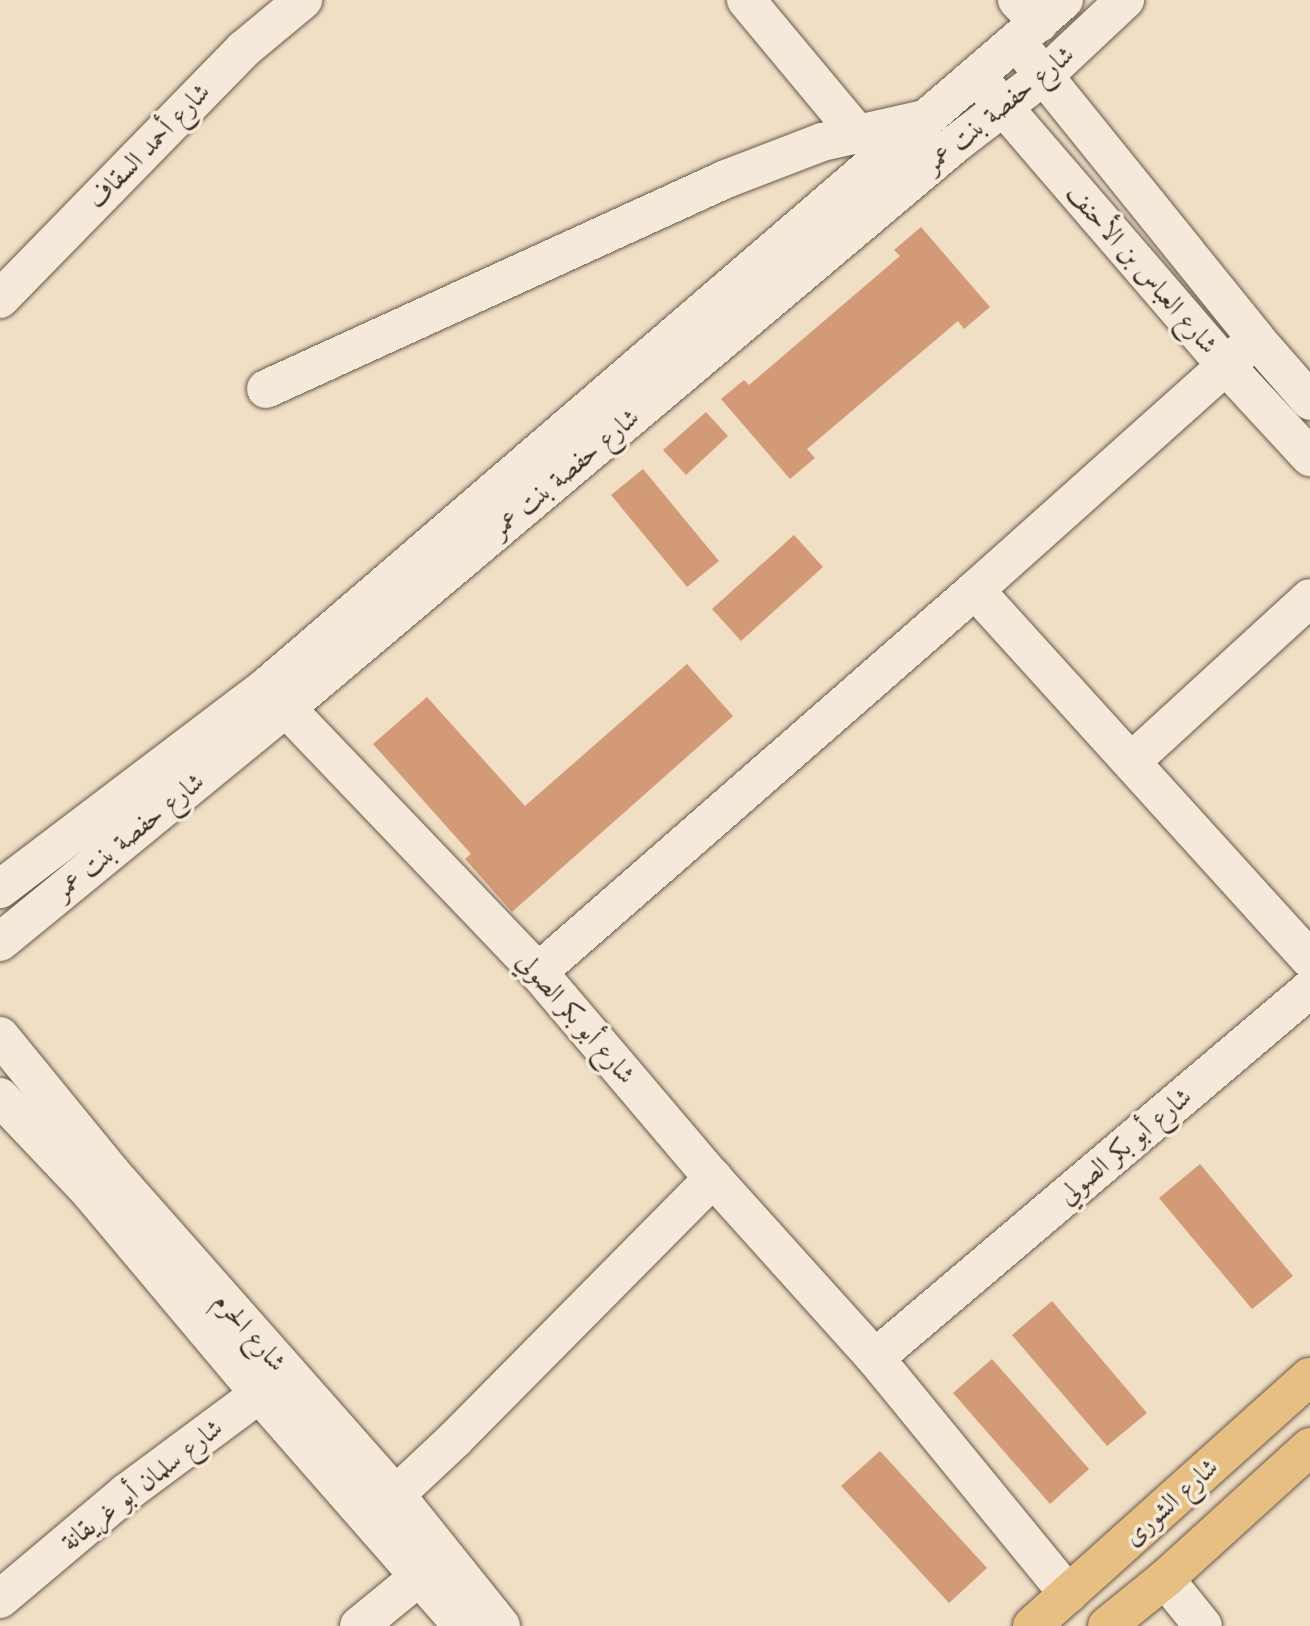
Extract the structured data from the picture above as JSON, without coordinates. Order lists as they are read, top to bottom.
{
  "streets": {
    "main road": ["شارع الشورى"],
    "street": [
      "شارع حفصة بنت عمر",
      "شارع أحمد السقاف",
      "شارع العباس بن الأحنف",
      "شارع أبو بكر الصولي",
      "شارع الحرم",
      "شارع سلمان أبو غريقانة"
    ]
  },
  "crossings": [
    ["شارع حفصة بنت عمر", "شارع العباس بن الأحنف"],
    ["شارع حفصة بنت عمر", "شارع أبو بكر الصولي"],
    ["شارع أبو بكر الصولي", "شارع الشورى"],
    ["شارع الحرم", "شارع سلمان أبو غريقانة"]
  ]
}
